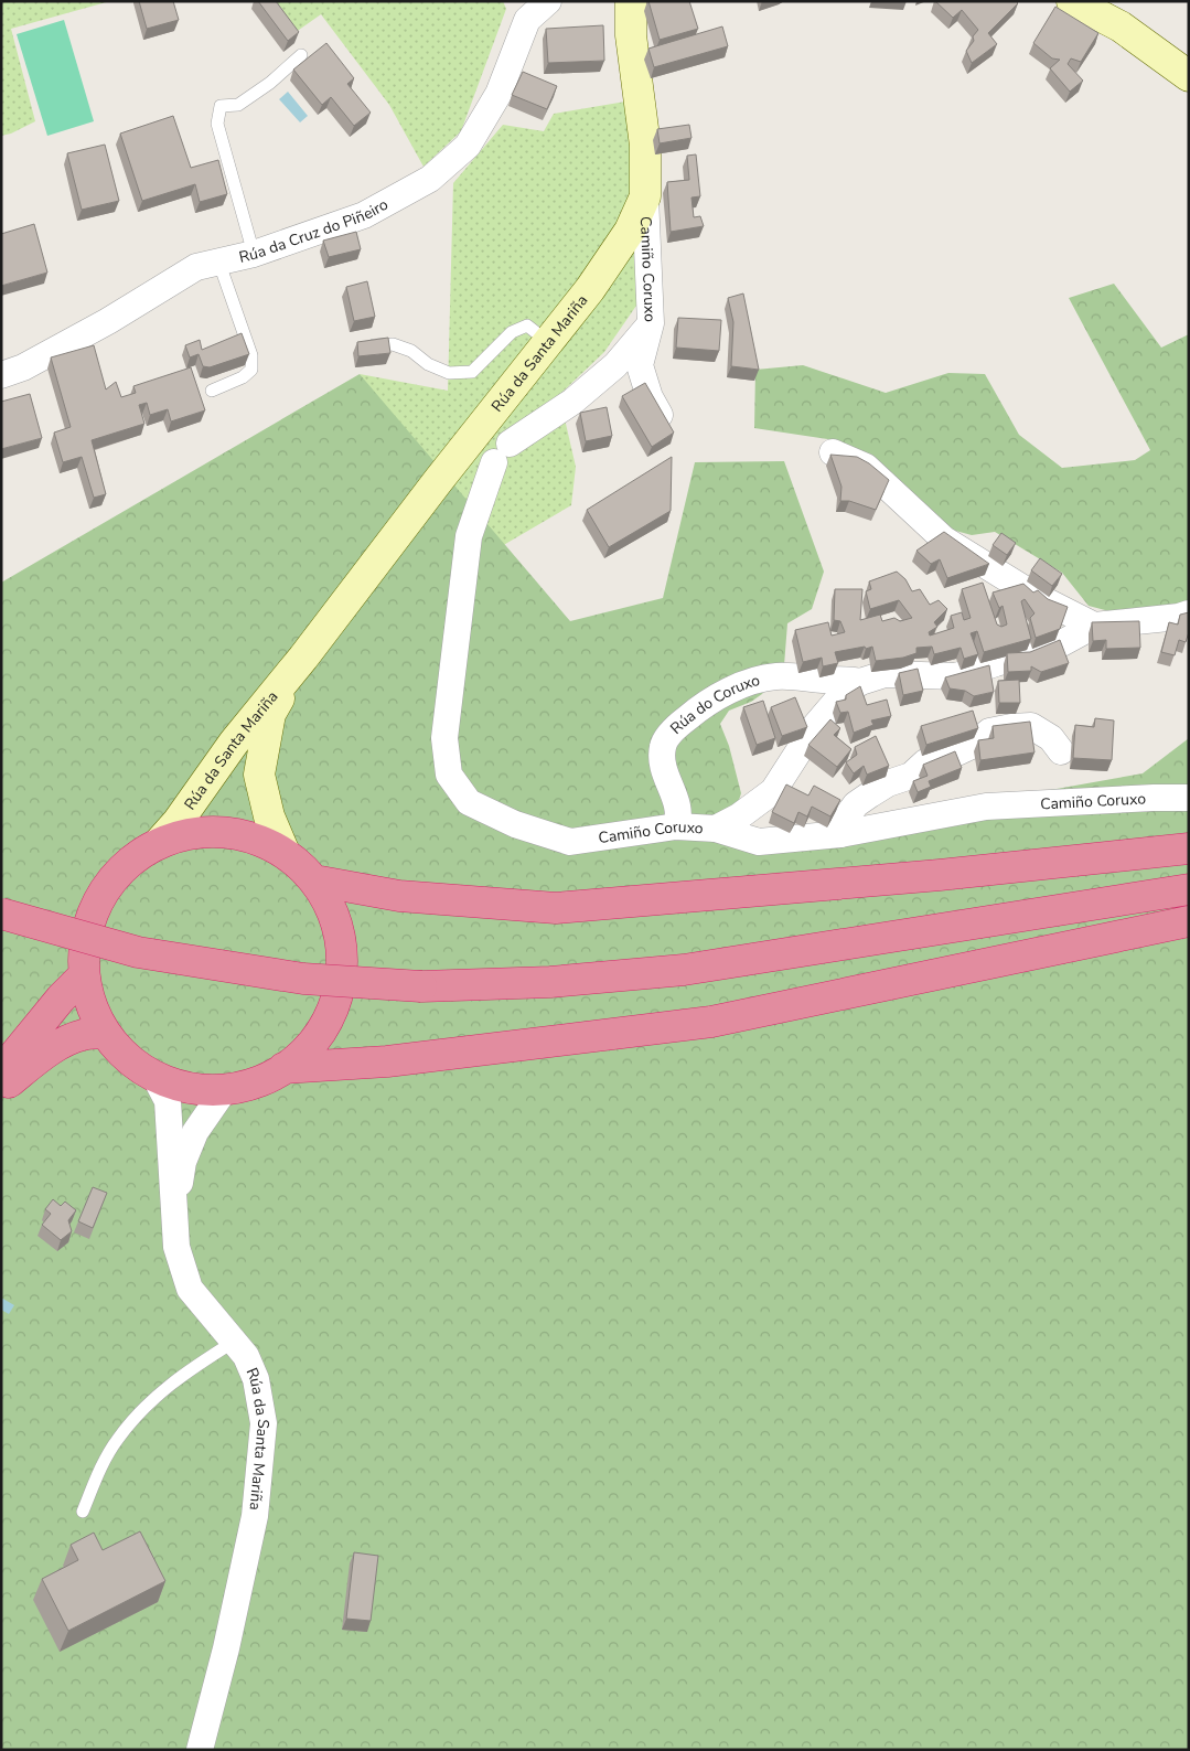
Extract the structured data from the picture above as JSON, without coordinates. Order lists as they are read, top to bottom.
{
  "streets": {
    "street": [
      "Rúa da Cruz do Piñeiro",
      "Camiño Coruxo",
      "Rúa da Santa Mariña",
      "Rúa do Coruxo"
    ]
  },
  "crossings": [
    ["Camiño Coruxo", "Rúa da Santa Mariña"],
    ["Camiño Coruxo", "Rúa do Coruxo"]
  ]
}
